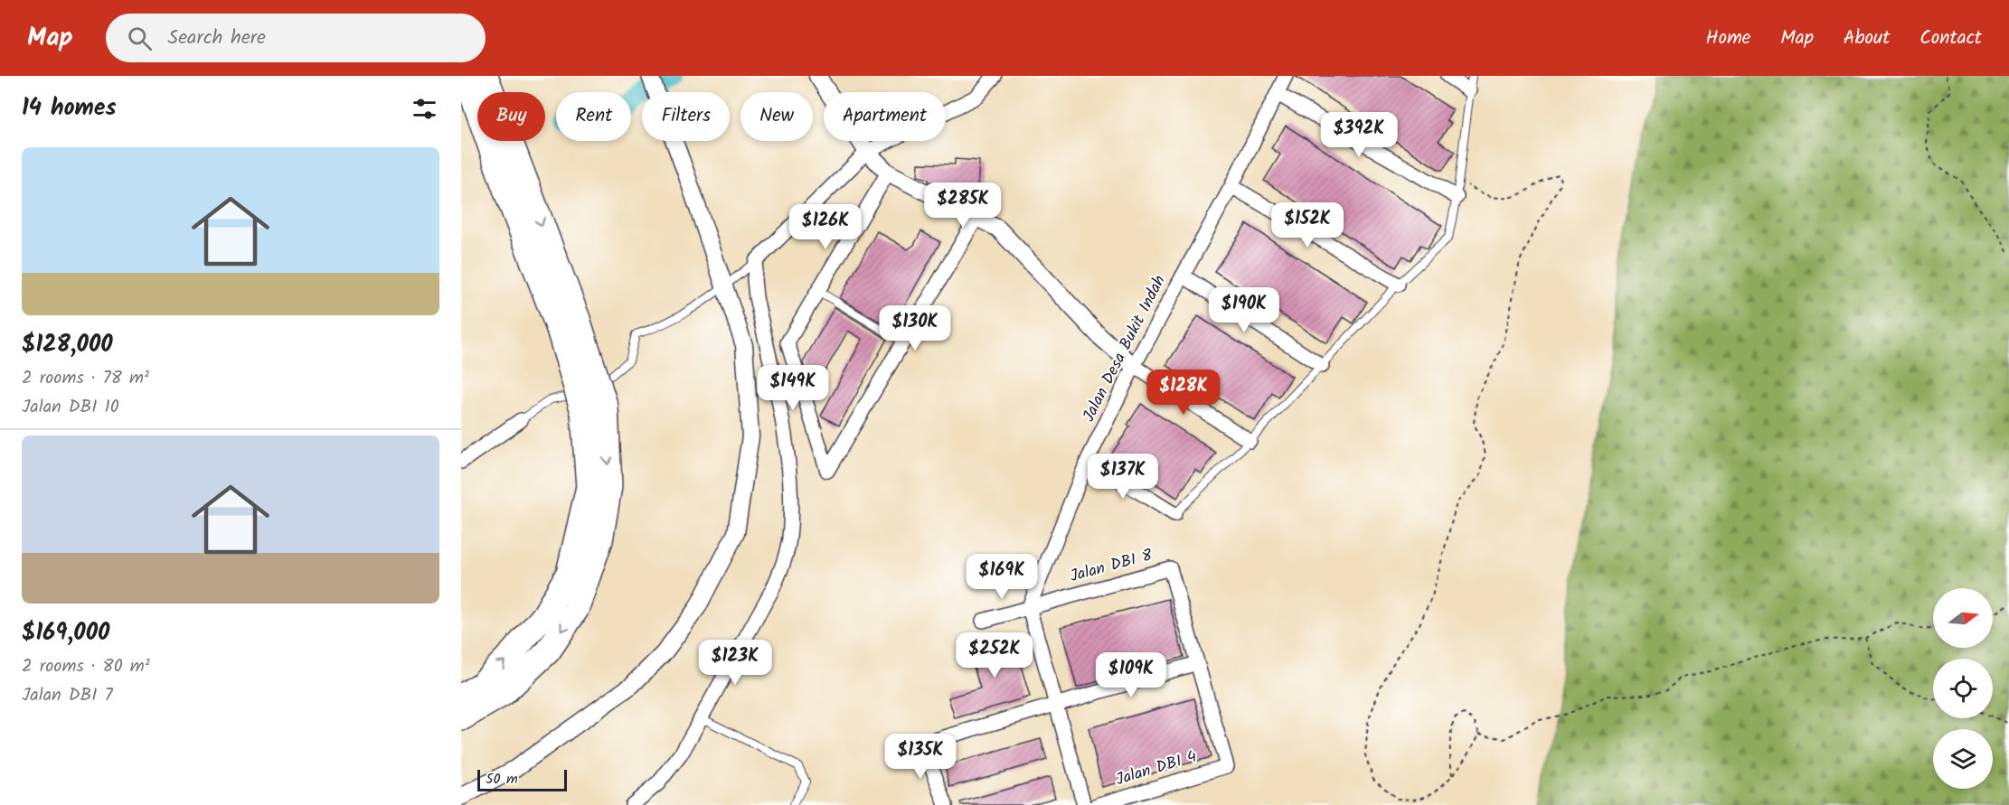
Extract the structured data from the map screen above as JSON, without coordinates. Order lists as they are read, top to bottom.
{
  "streets": {
    "street": ["Jalan Desa Bukit Indah", "Jalan DBI 8", "Jalan DBI 4"]
  },
  "crossings": [
    ["Jalan Desa Bukit Indah", "Jalan DBI 8"],
    ["Jalan DBI 8", "Jalan DBI 4"]
  ],
  "scale_bar": "50 m",
  "north": "right",
  "page": {
    "header": "Map",
    "search": "Search here",
    "nav": [
      "Home",
      "Map",
      "About",
      "Contact"
    ],
    "heading": "14 homes",
    "chip": [
      "Buy",
      "Rent",
      "Filters",
      "New",
      "Apartment"
    ],
    "price": [
      "$392K",
      "$285K",
      "$152K",
      "$126K",
      "$190K",
      "$130K",
      "$149K",
      "$128K",
      "$137K",
      "$169K",
      "$252K",
      "$123K",
      "$109K",
      "$135K"
    ],
    "list": [
      {
        "name": "$128,000",
        "note": "2 rooms · 78 m² · Jalan DBI 10"
      },
      {
        "name": "$169,000",
        "note": "2 rooms · 80 m² · Jalan DBI 7"
      }
    ],
    "scale": "50 m"
  }
}
